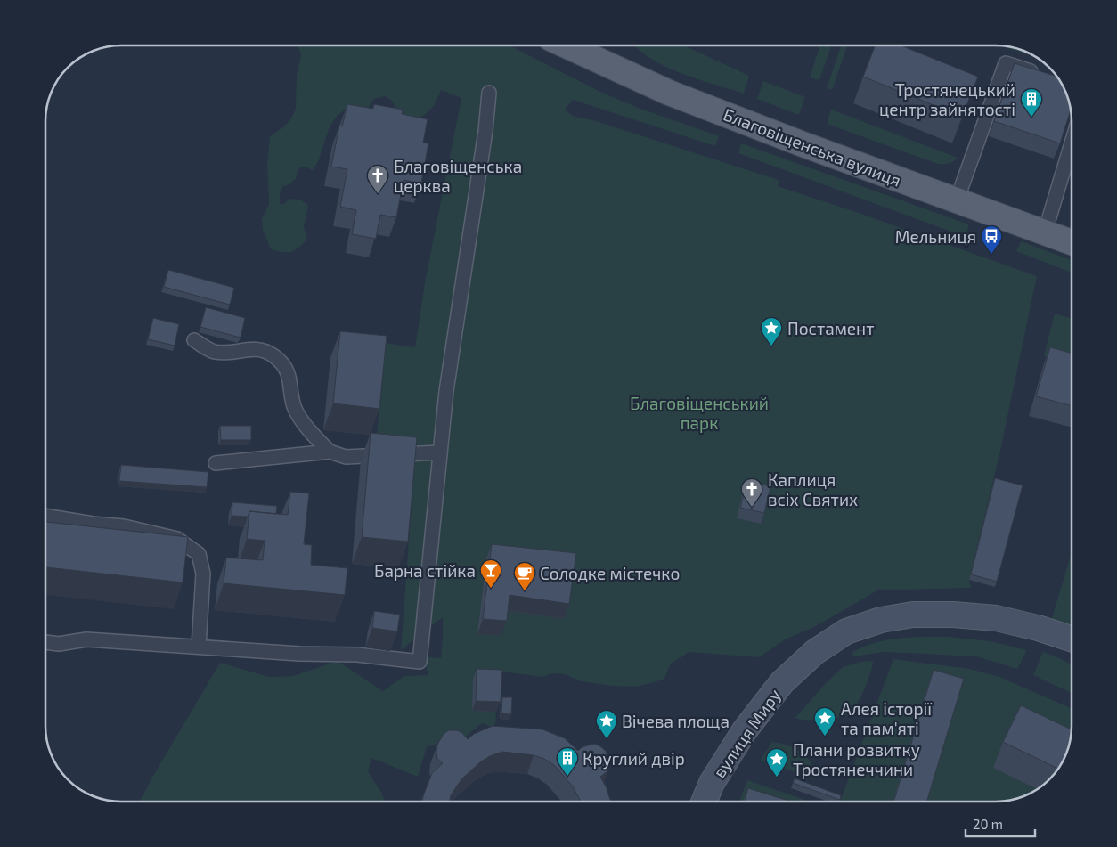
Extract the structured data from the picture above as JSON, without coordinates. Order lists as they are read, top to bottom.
{
  "streets": {
    "main road": ["Благовіщенська вулиця"],
    "street": ["вулиця Миру"]
  },
  "parks": ["Благовіщенський парк"],
  "places": {
    "building": ["Тростянецький центр зайнятості", "Круглий двір"],
    "church": ["Благовіщенська церква", "Каплиця всіх Святих"],
    "bus stop": ["Мельниця"],
    "place": [
      "Постамент",
      "Алея історії та пам'яті",
      "Вічева площа",
      "Плани розвитку Тростянеччини"
    ],
    "bar": ["Барна стійка"],
    "cafe": ["Солодке містечко"]
  },
  "scale_bar": "20 m"
}
